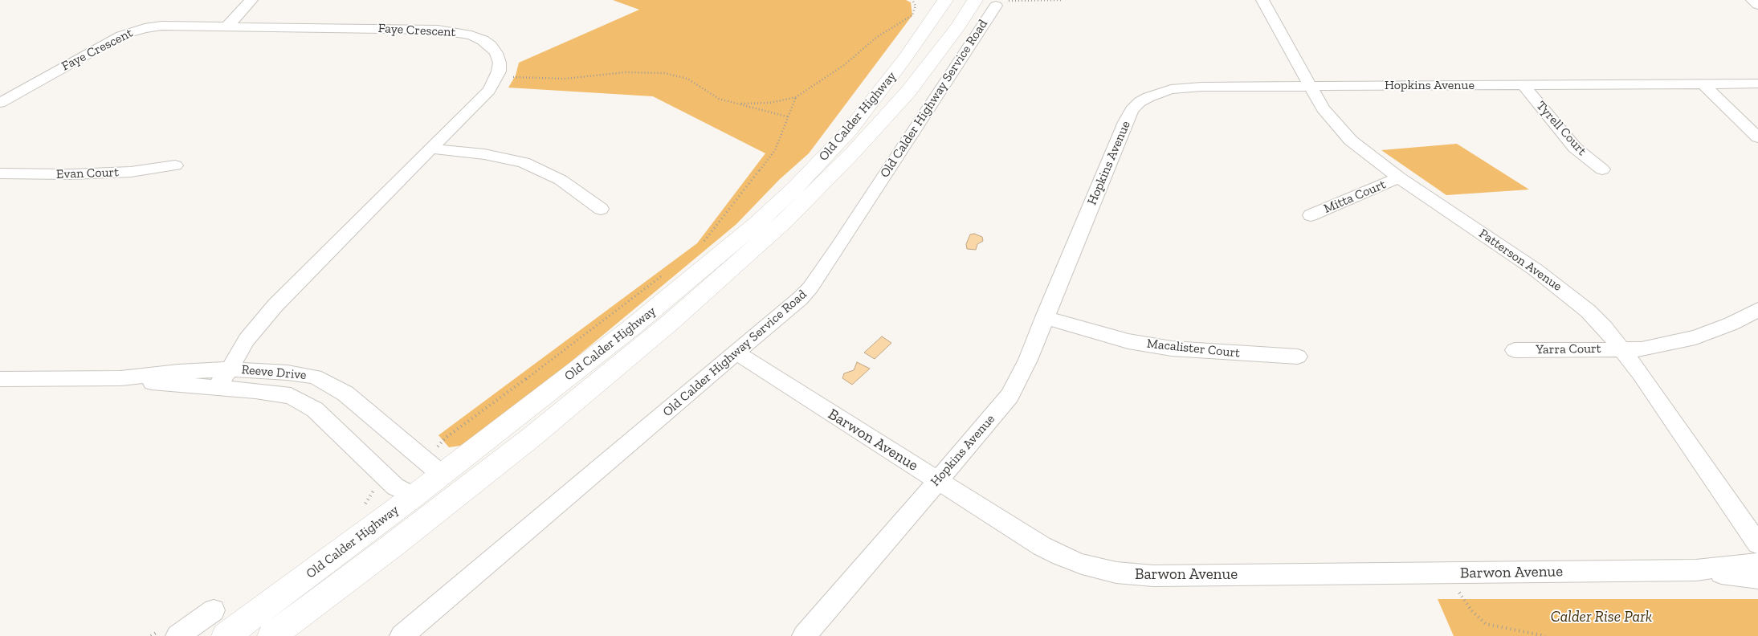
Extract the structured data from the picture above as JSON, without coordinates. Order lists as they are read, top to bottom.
{
  "streets": {
    "main road": ["Old Calder Highway"],
    "street": [
      "Faye Crescent",
      "Hopkins Avenue",
      "Old Calder Highway Service Road",
      "Tyrell Court",
      "Evan Court",
      "Mitta Court",
      "Patterson Avenue",
      "Macalister Court",
      "Yarra Court",
      "Reeve Drive",
      "Barwon Avenue"
    ]
  },
  "crossings": [
    ["Hopkins Avenue", "Tyrell Court"],
    ["Hopkins Avenue", "Patterson Avenue"],
    ["Hopkins Avenue", "Macalister Court"],
    ["Hopkins Avenue", "Barwon Avenue"],
    ["Old Calder Highway Service Road", "Barwon Avenue"],
    ["Old Calder Highway", "Reeve Drive"],
    ["Mitta Court", "Patterson Avenue"],
    ["Patterson Avenue", "Yarra Court"]
  ],
  "parks": ["Calder Rise Park"]
}
